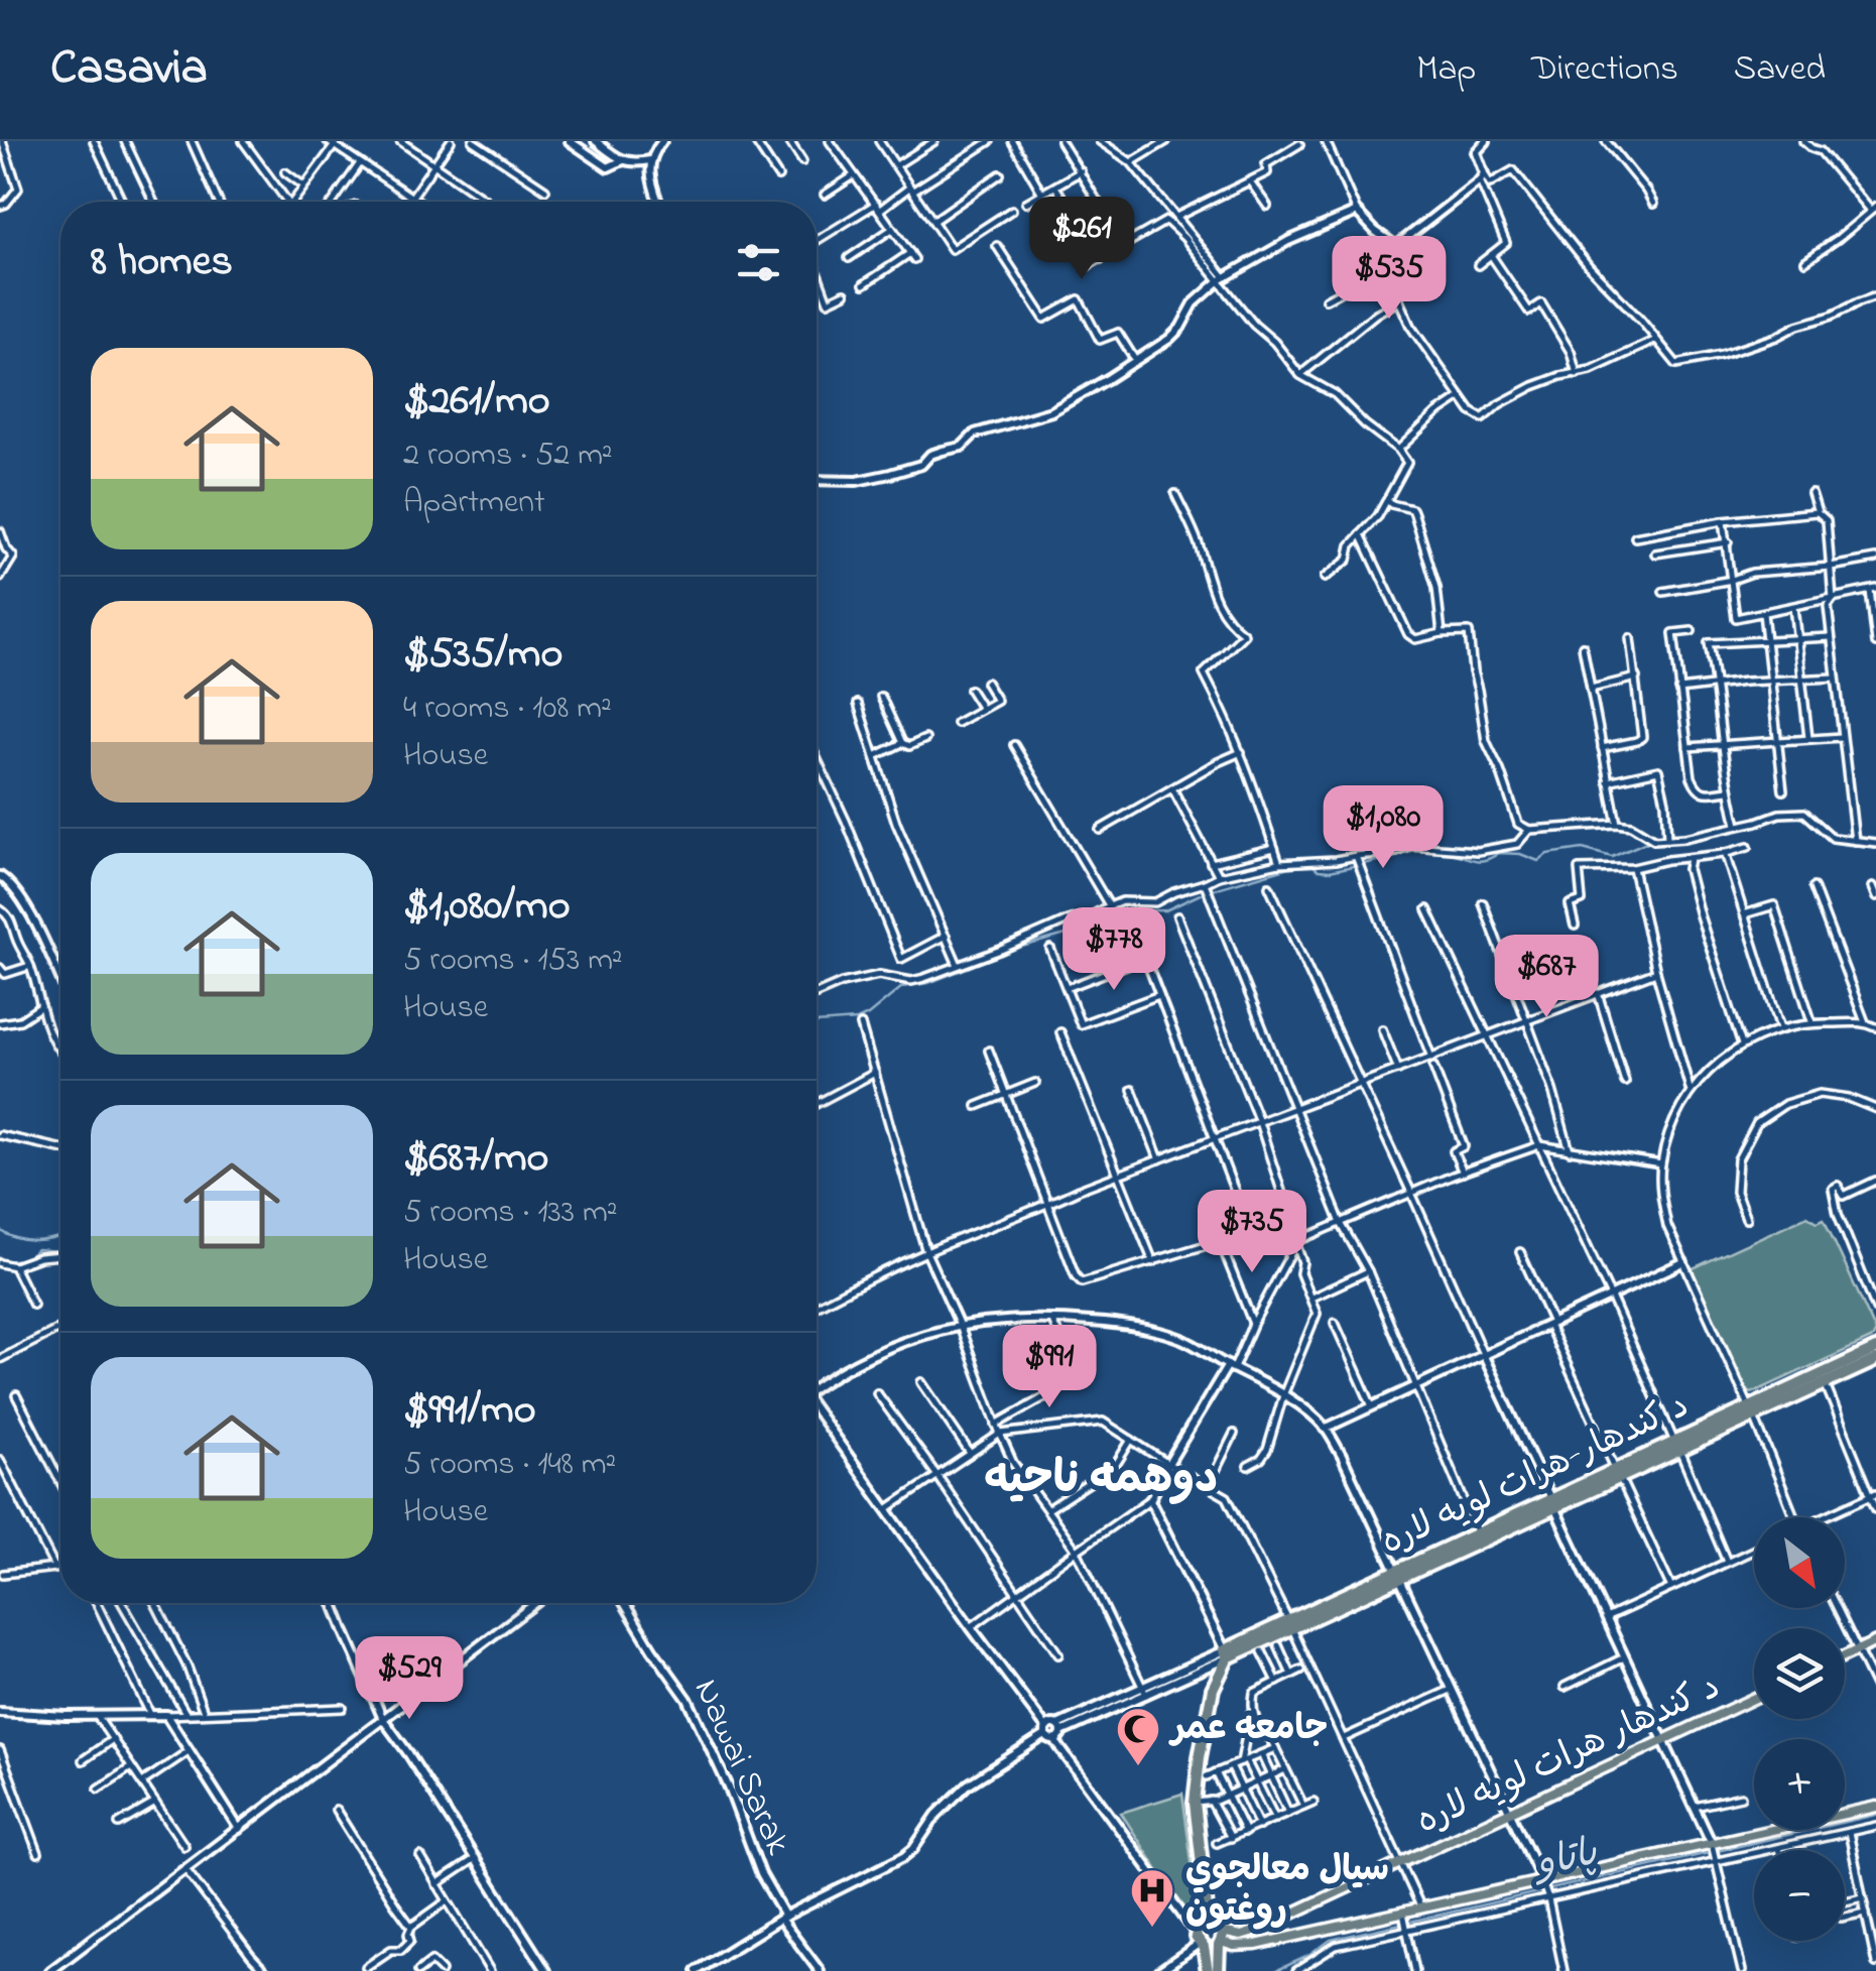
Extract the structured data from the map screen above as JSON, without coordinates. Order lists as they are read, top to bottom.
{
  "streets": {
    "highway": ["د کندهار-هرات لويه لاره"],
    "main road": ["د کندهار هرات لویه لاره"],
    "street": ["Nawai Sarak"]
  },
  "districts": ["دوهمه ناحیه"],
  "water": ["پاتاو"],
  "places": {
    "mosque": ["جامعه عمر"],
    "hospital": ["سيال معالجوي روغتون"]
  },
  "north": "bottom right",
  "page": {
    "header": "Casavia",
    "nav": ["Map", "Directions", "Saved"],
    "price": [
      "$261",
      "$535",
      "$1,080",
      "$778",
      "$687",
      "$735",
      "$991",
      "$529"
    ],
    "heading": "8 homes",
    "list": [
      {
        "name": "$261/mo",
        "note": "2 rooms · 52 m² · Apartment"
      },
      {
        "name": "$535/mo",
        "note": "4 rooms · 108 m² · House"
      },
      {
        "name": "$1,080/mo",
        "note": "5 rooms · 153 m² · House"
      },
      {
        "name": "$687/mo",
        "note": "5 rooms · 133 m² · House"
      },
      {
        "name": "$991/mo",
        "note": "5 rooms · 148 m² · House"
      }
    ],
    "map_buttons": ["+", "−"]
  }
}
